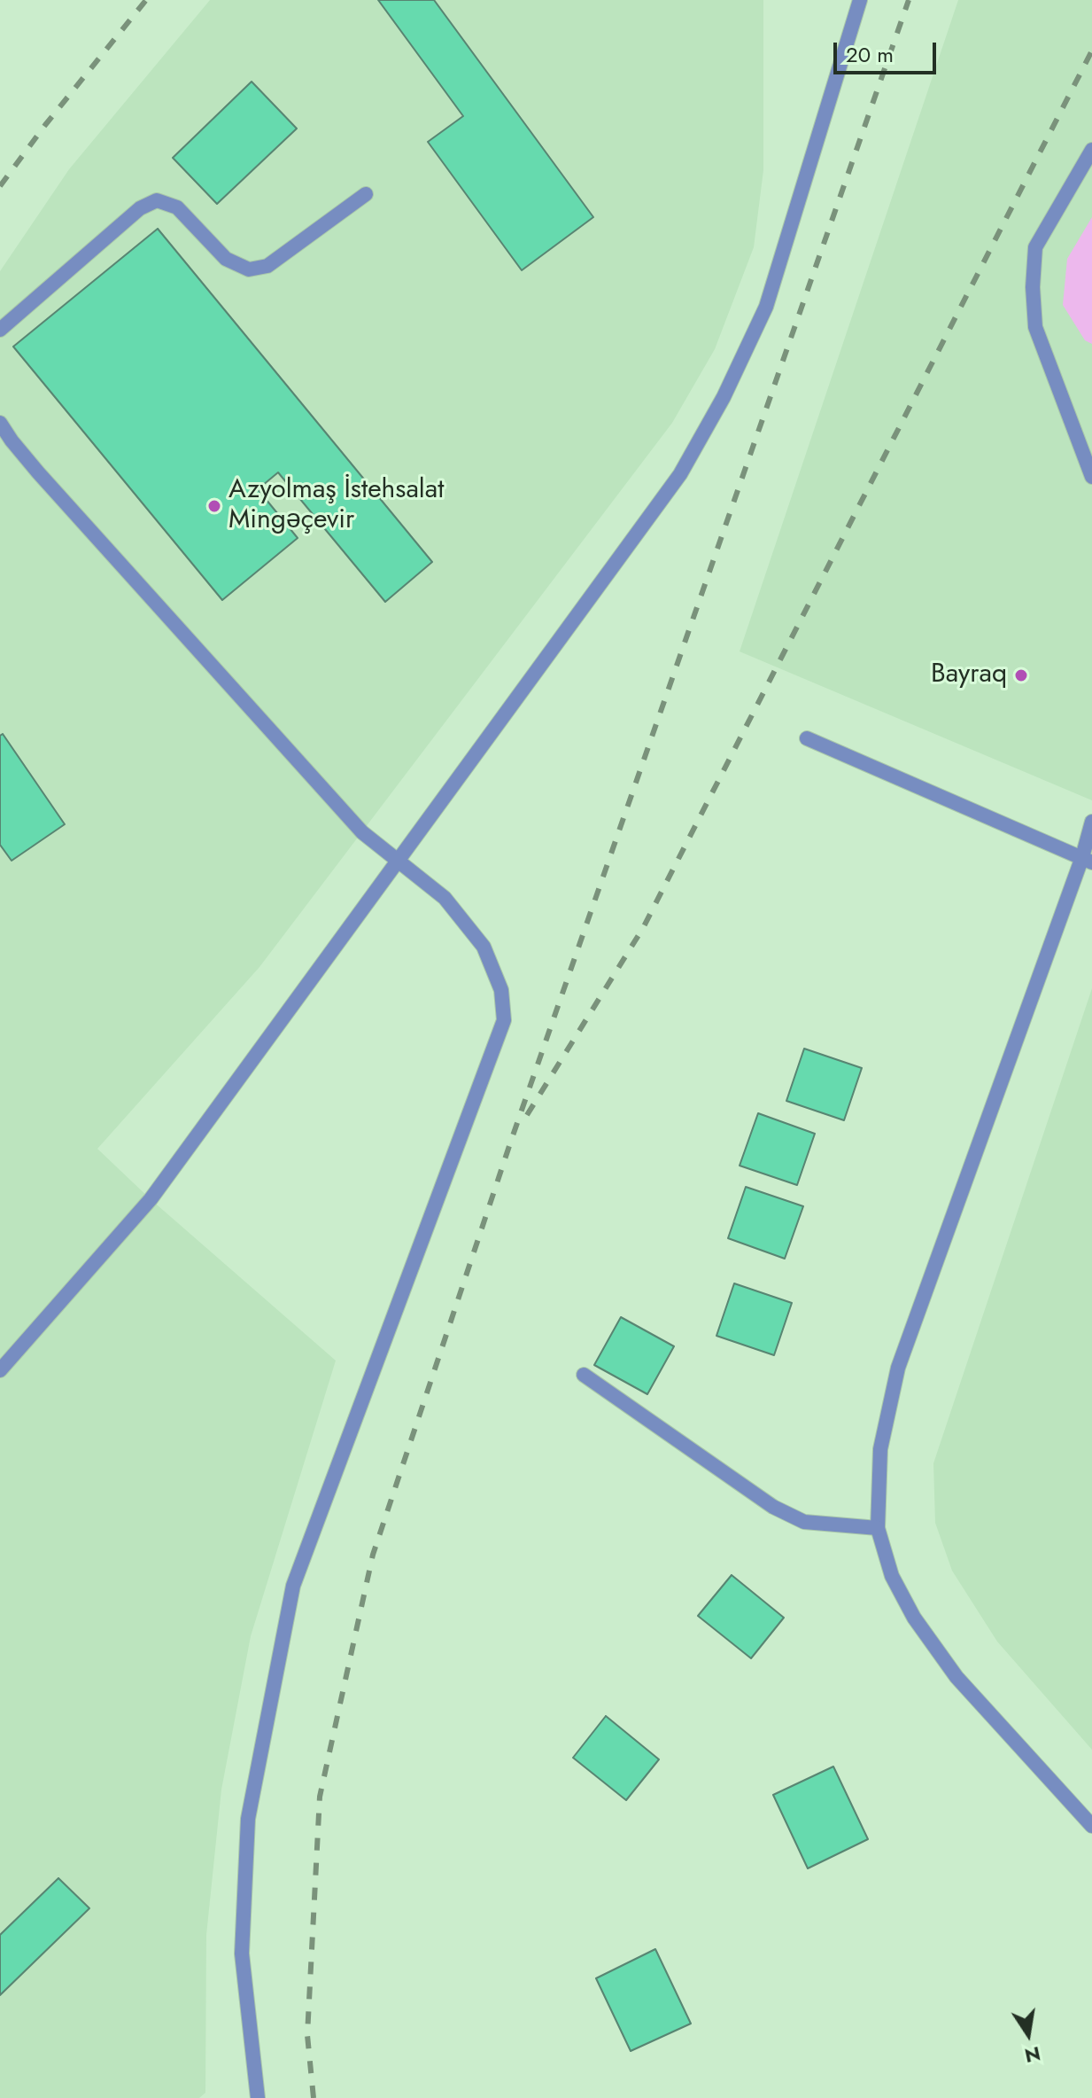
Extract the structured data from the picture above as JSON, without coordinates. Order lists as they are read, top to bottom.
{
  "places": ["Azyolmaş İstehsalat Mingəçevir", "Bayraq"],
  "scale_bar": "20 m",
  "north": "bottom"
}
